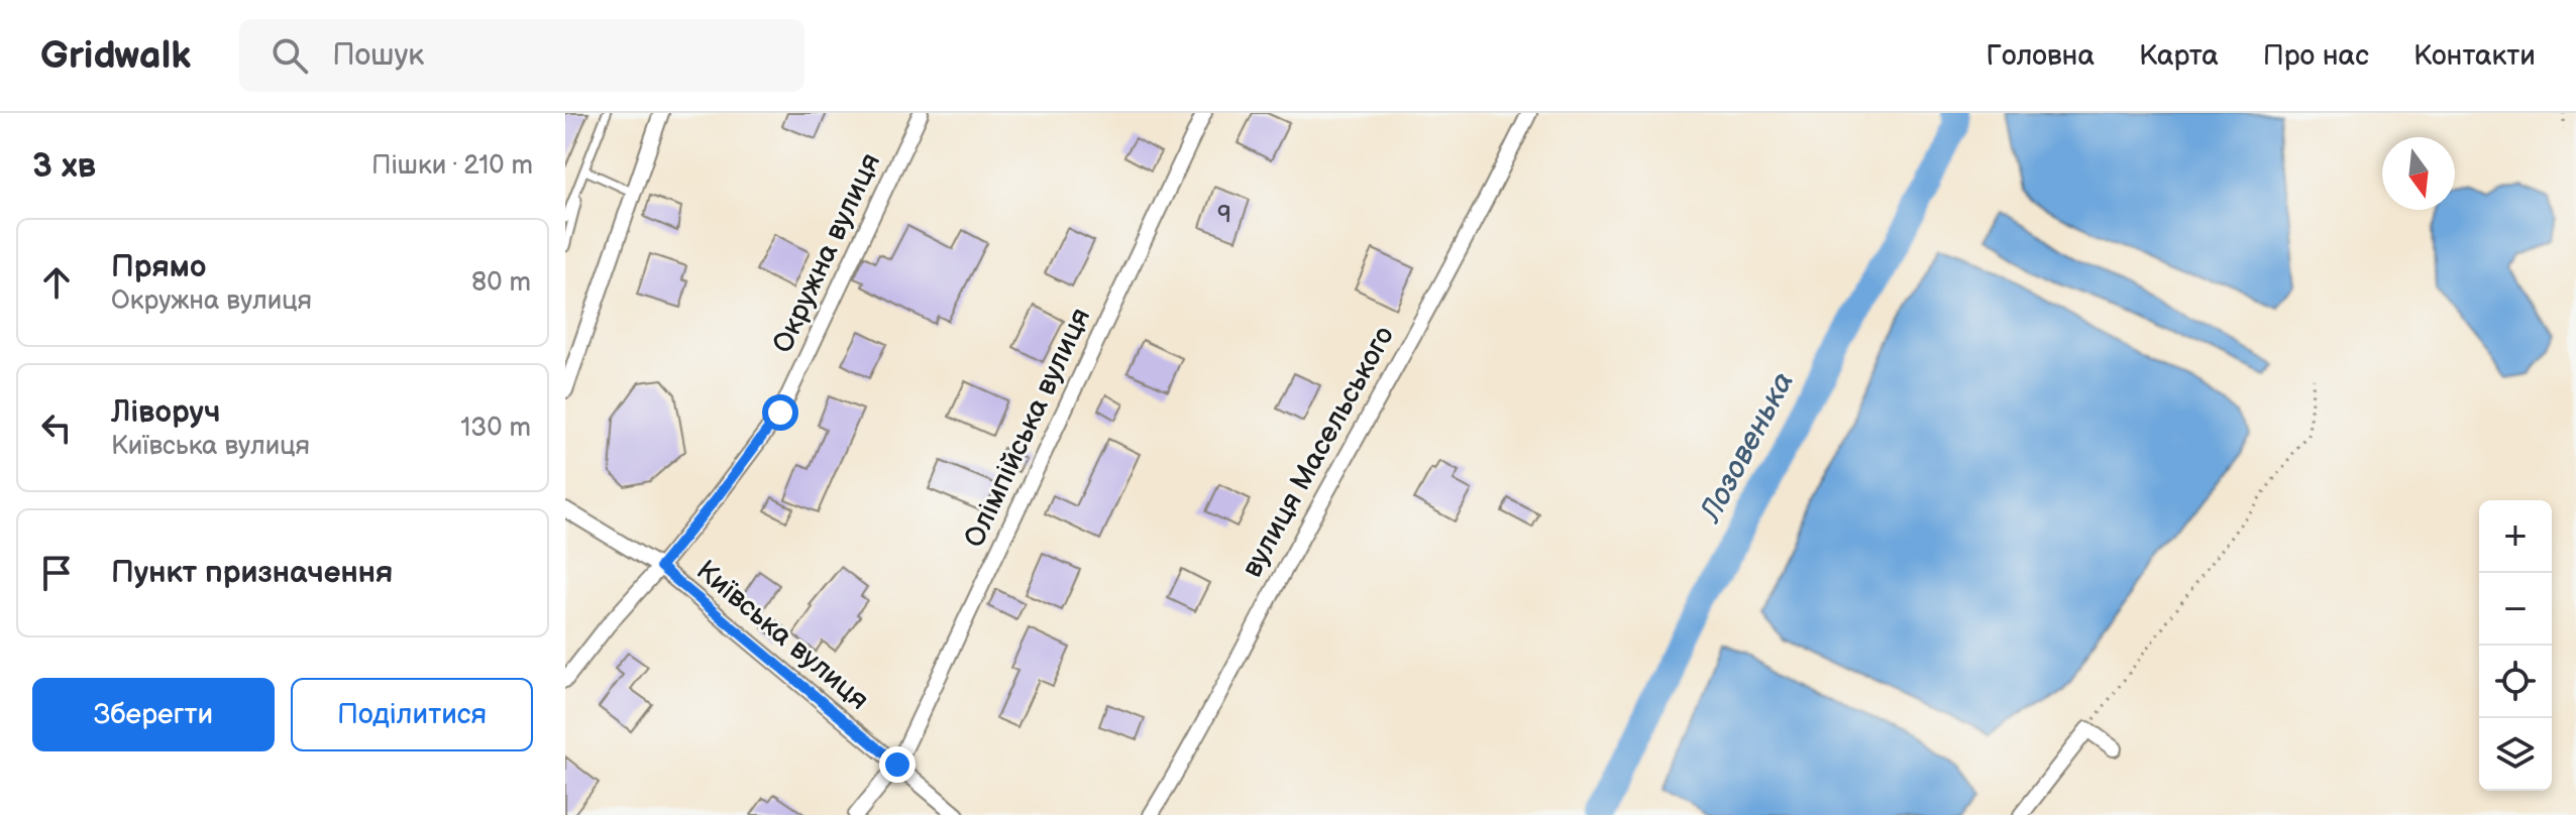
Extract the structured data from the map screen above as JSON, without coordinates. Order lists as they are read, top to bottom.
{
  "streets": {
    "street": [
      "Окружна вулиця",
      "Олімпійська вулиця",
      "вулиця Масельського",
      "Київська вулиця"
    ]
  },
  "crossings": [
    ["Окружна вулиця", "Київська вулиця"],
    ["Олімпійська вулиця", "Київська вулиця"]
  ],
  "water": ["Лозовенька"],
  "house_numbers": ["9"],
  "north": "bottom",
  "page": {
    "header": "Gridwalk",
    "search": "Пошук",
    "nav": [
      "Головна",
      "Карта",
      "Про нас",
      "Контакти"
    ],
    "heading": ["3 хв", "Пішки · 210 m"],
    "list": [
      ["Прямо", "Окружна вулиця", "80 m"],
      ["Ліворуч", "Київська вулиця", "130 m"],
      "Пункт призначення"
    ],
    "map_buttons": ["+", "−"],
    "buttons": ["Зберегти", "Поділитися"]
  }
}
